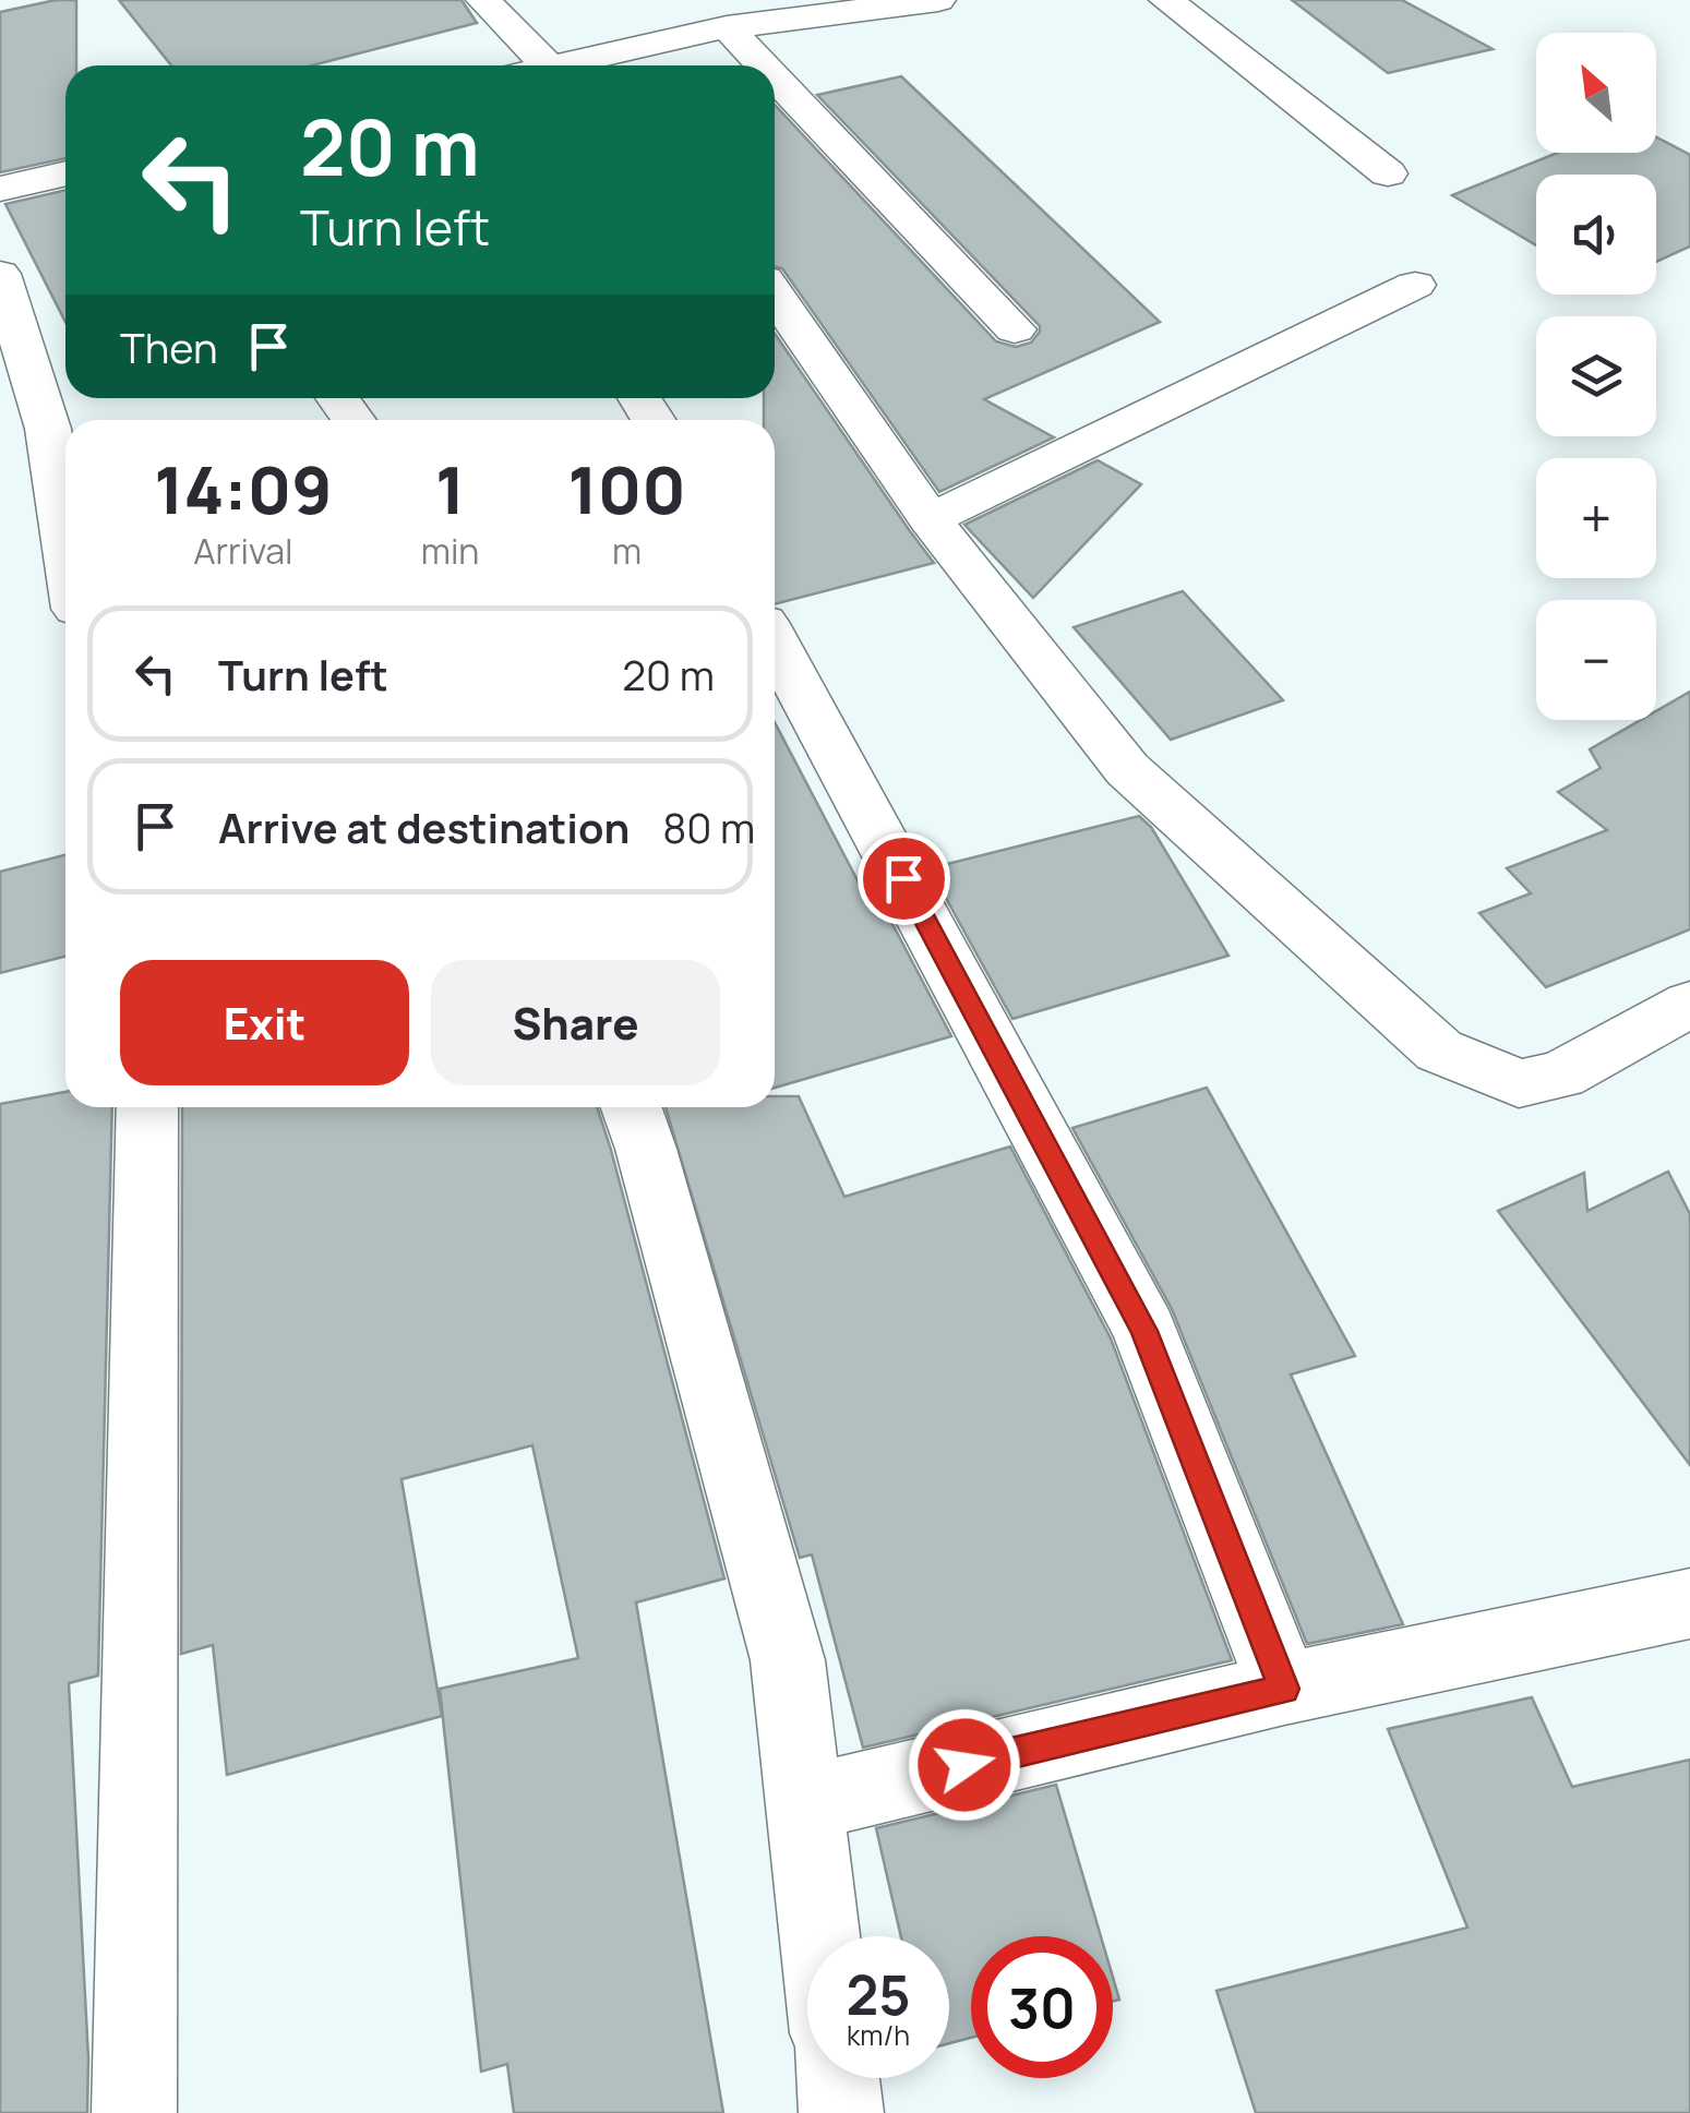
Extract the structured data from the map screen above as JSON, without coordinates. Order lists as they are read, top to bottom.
{
  "north": "top left",
  "page": {
    "map_buttons": ["+", "−"],
    "turn": ["20 m", "Turn left"],
    "then": "Then",
    "eta": [
      "14:09",
      "Arrival",
      "1",
      "min",
      "100",
      "m"
    ],
    "list": [
      {
        "name": "Turn left",
        "value": "20 m"
      },
      {
        "name": "Arrive at destination",
        "value": "80 m"
      }
    ],
    "buttons": ["Exit", "Share"],
    "speed": "25 km/h",
    "limit": "30"
  }
}
